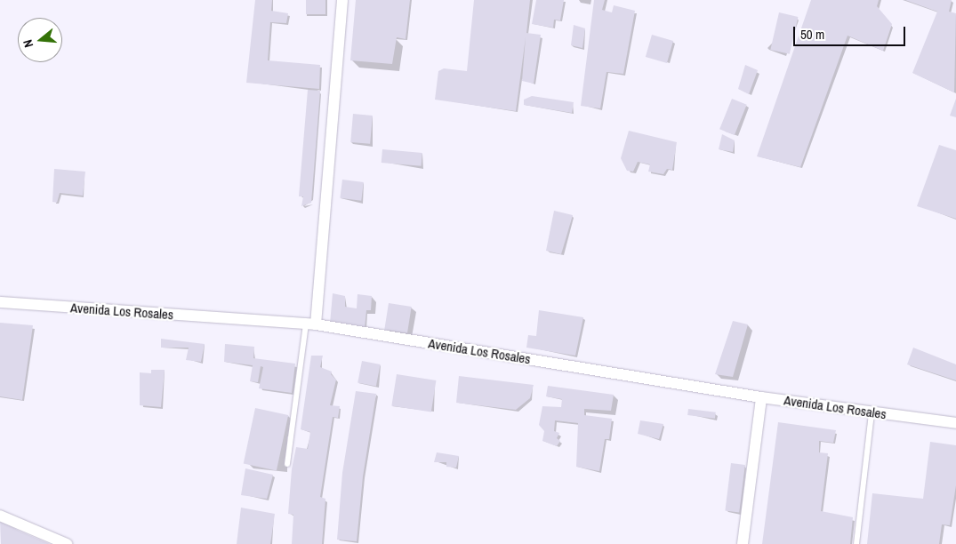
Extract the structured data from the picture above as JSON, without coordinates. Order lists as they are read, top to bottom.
{
  "streets": {
    "street": ["Avenida Los Rosales"]
  },
  "scale_bar": "50 m",
  "north": "left"
}
